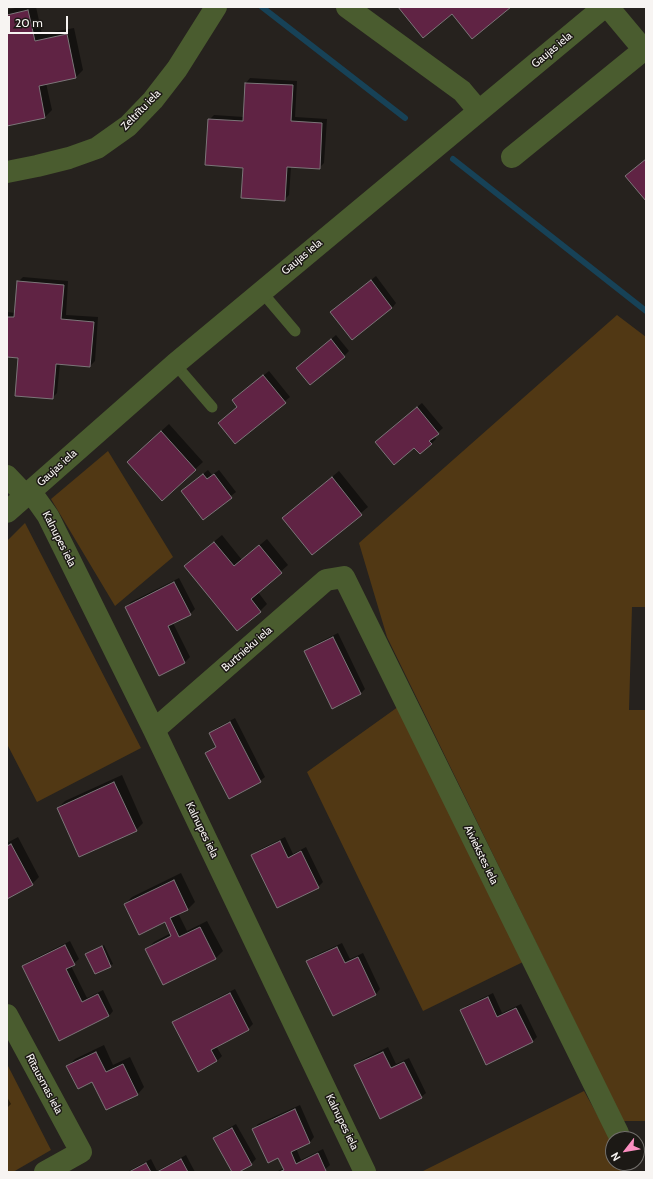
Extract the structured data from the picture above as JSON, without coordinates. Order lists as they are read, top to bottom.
{
  "streets": {
    "street": [
      "Gaujas iela",
      "Zeltrītu iela",
      "Kalnupes iela",
      "Burtnieku iela",
      "Aiviekstes iela",
      "Rītausmas iela"
    ]
  },
  "crossings": [
    ["Gaujas iela", "Kalnupes iela"],
    ["Kalnupes iela", "Burtnieku iela"],
    ["Burtnieku iela", "Aiviekstes iela"]
  ],
  "scale_bar": "20 m",
  "north": "bottom left"
}
